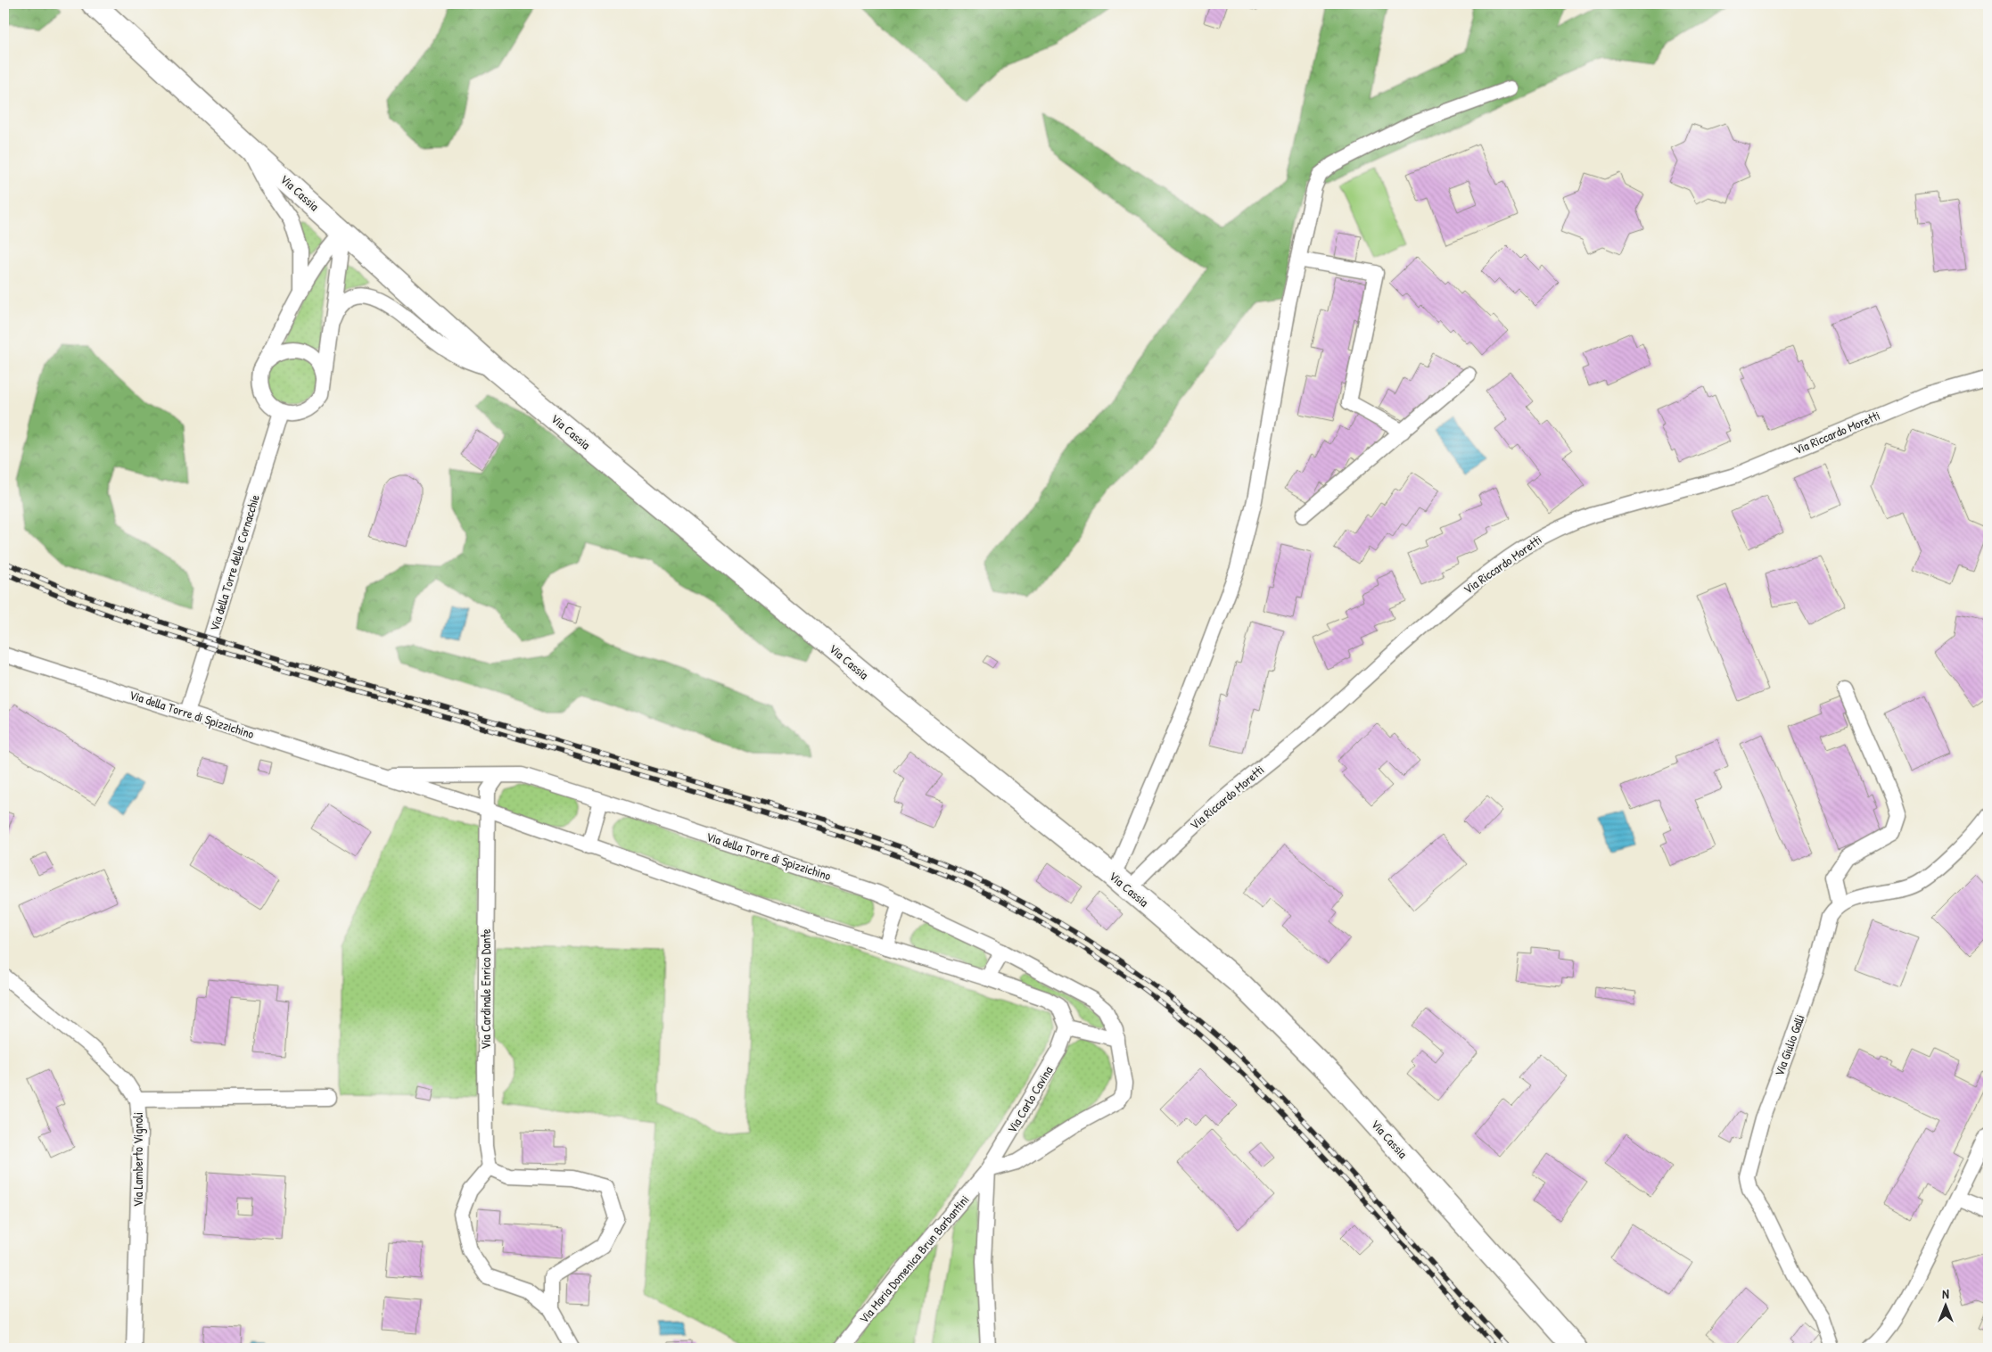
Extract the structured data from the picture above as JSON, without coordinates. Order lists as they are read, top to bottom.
{
  "streets": {
    "main road": ["Via Cassia"],
    "street": [
      "Via Riccardo Moretti",
      "Via della Torre delle Cornacchie",
      "Via della Torre di Spizzichino",
      "Via Cardinale Enrico Dante",
      "Via Giulio Galli",
      "Via Carlo Cavina",
      "Via Lamberto Vignoli",
      "Via Maria Domenica Brun Barbantini"
    ]
  },
  "crossings": [
    ["Via Cassia", "Via Riccardo Moretti"],
    ["Via della Torre delle Cornacchie", "Via della Torre di Spizzichino"],
    ["Via della Torre di Spizzichino", "Via Cardinale Enrico Dante"],
    ["Via della Torre di Spizzichino", "Via Carlo Cavina"],
    ["Via della Torre di Spizzichino", "Via Maria Domenica Brun Barbantini"],
    ["Via Carlo Cavina", "Via Maria Domenica Brun Barbantini"]
  ],
  "north": "top"
}
